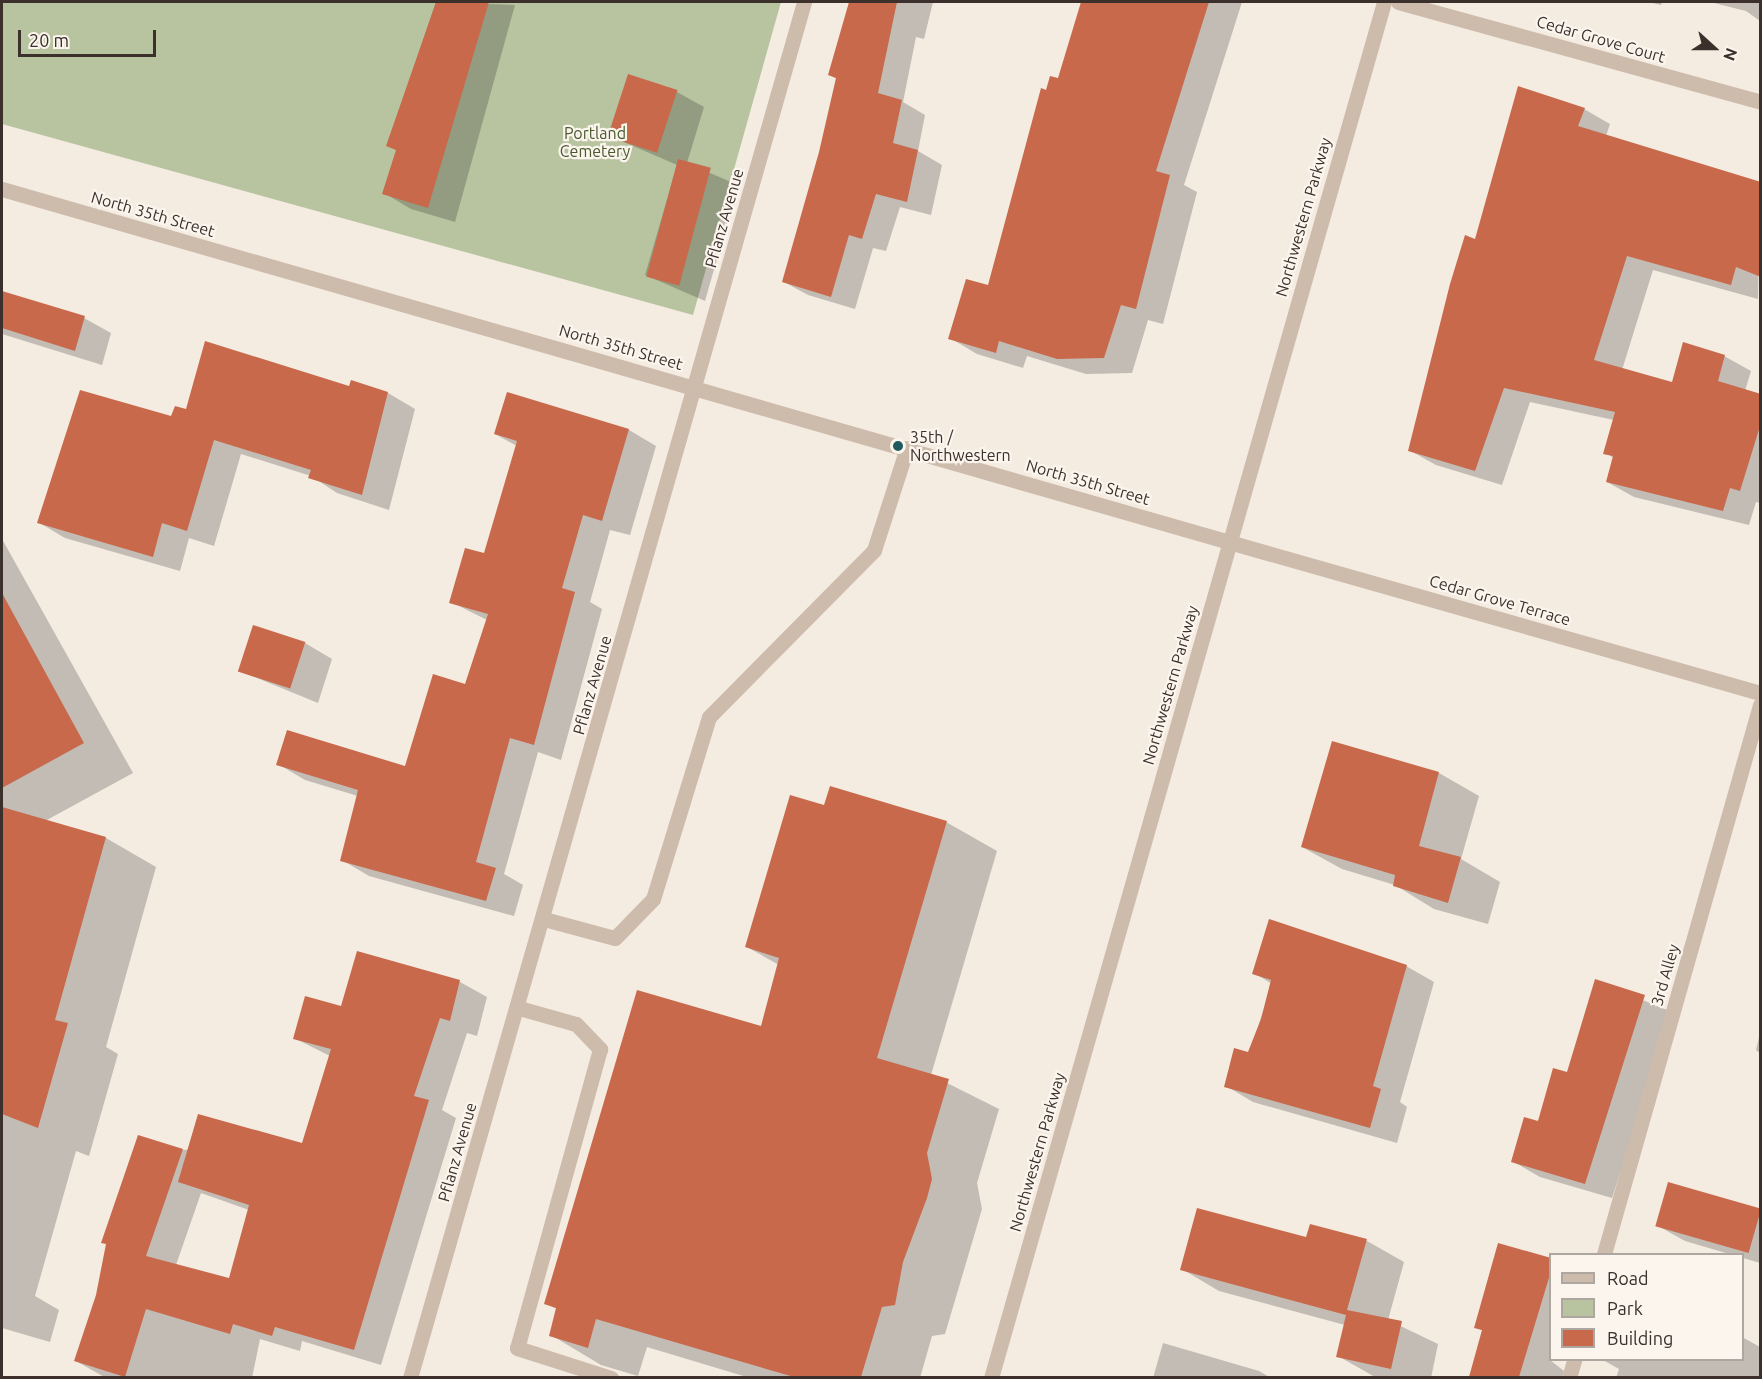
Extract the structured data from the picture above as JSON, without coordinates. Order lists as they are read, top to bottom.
{
  "streets": {
    "street": [
      "Cedar Grove Court",
      "North 35th Street",
      "Northwestern Parkway",
      "Pflanz Avenue",
      "Cedar Grove Terrace",
      "3rd Alley"
    ]
  },
  "crossings": [
    ["North 35th Street", "Northwestern Parkway"],
    ["North 35th Street", "Pflanz Avenue"],
    ["North 35th Street", "Cedar Grove Terrace"],
    ["Northwestern Parkway", "Cedar Grove Terrace"]
  ],
  "parks": ["Portland Cemetery"],
  "places": ["35th / Northwestern"],
  "legend": ["Road", "Park", "Building"],
  "scale_bar": "20 m",
  "north": "right"
}
